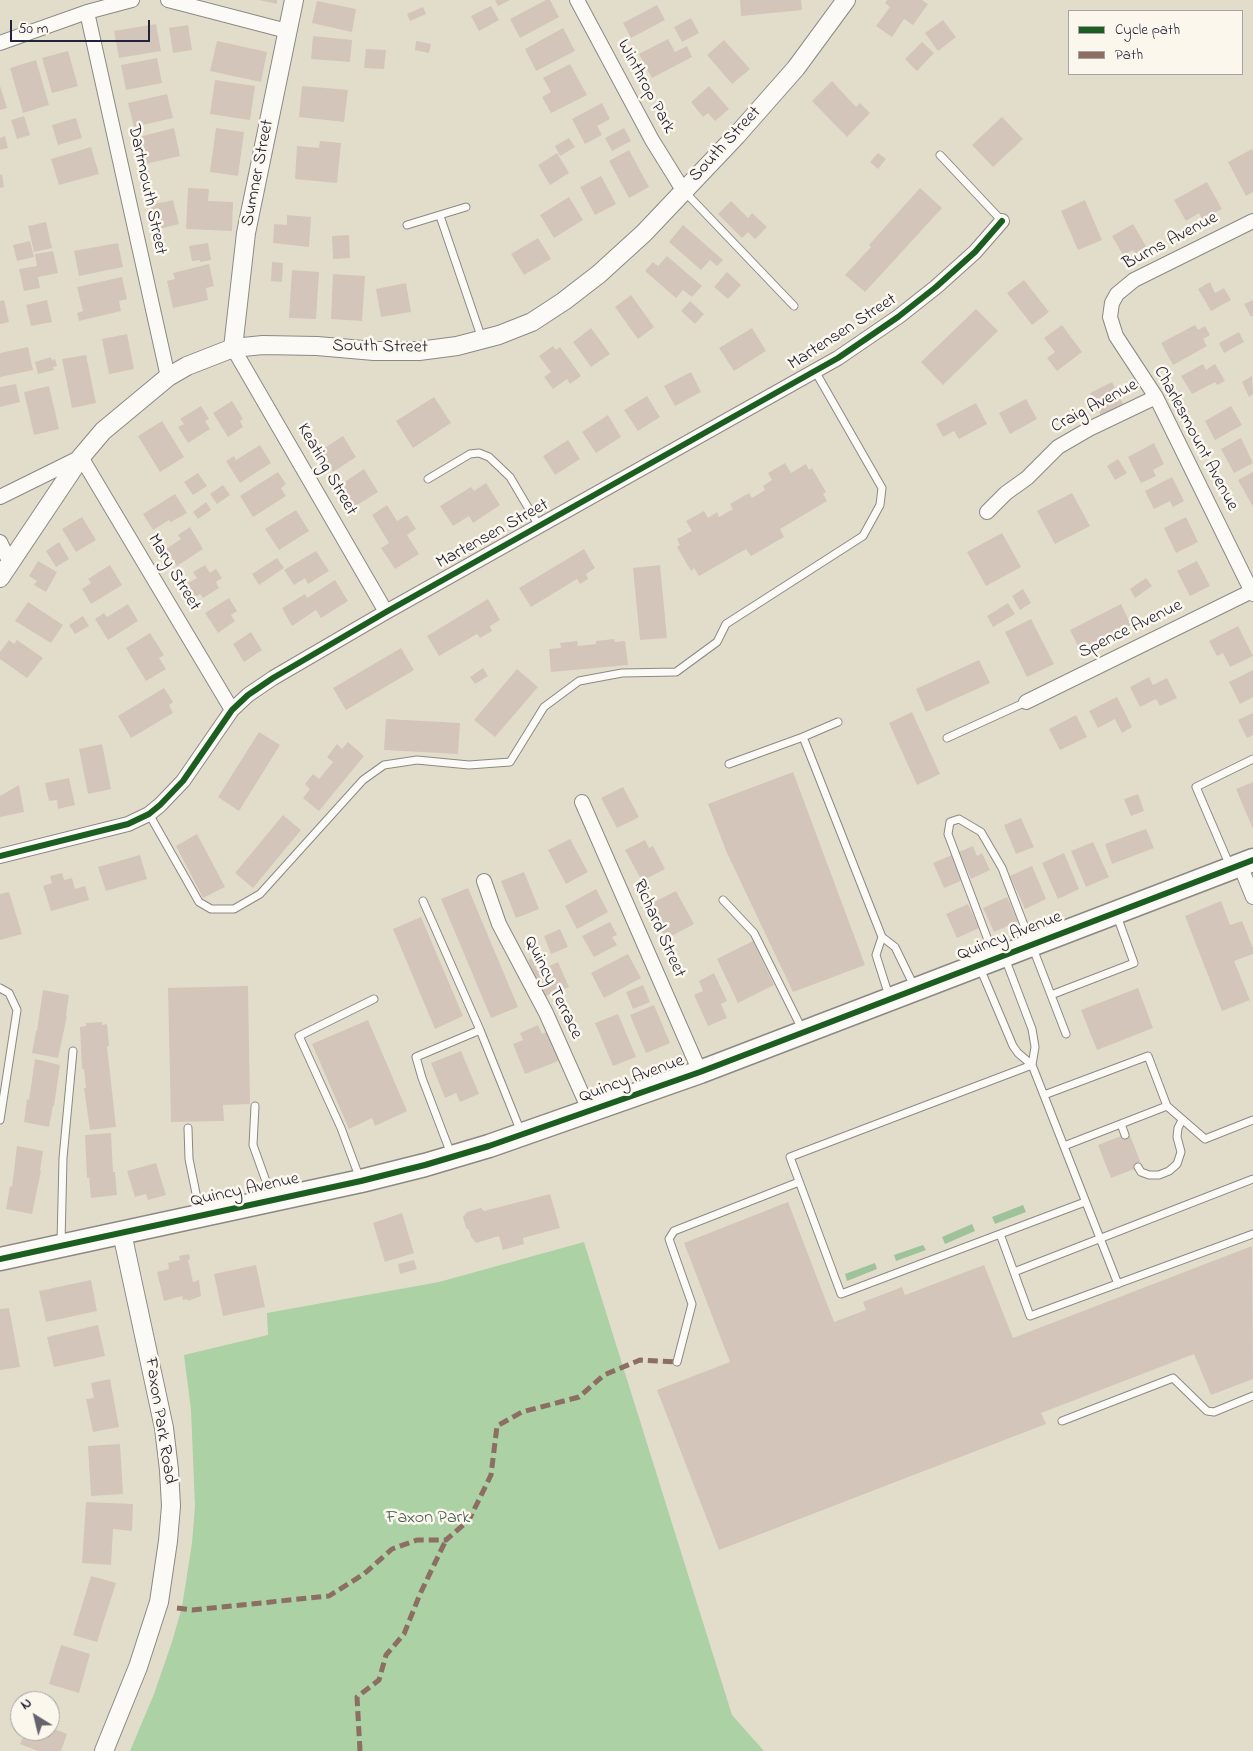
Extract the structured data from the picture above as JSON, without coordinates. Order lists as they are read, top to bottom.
{
  "streets": {
    "main road": ["Quincy Avenue"],
    "street": [
      "Winthrop Park",
      "South Street",
      "Sumner Street",
      "Dartmouth Street",
      "Burns Avenue",
      "Martensen Street",
      "Craig Avenue",
      "Charlesmount Avenue",
      "Keating Street",
      "Mary Street",
      "Spence Avenue",
      "Richard Street",
      "Quincy Terrace",
      "Faxon Park Road"
    ]
  },
  "crossings": [
    ["Winthrop Park", "South Street"],
    ["South Street", "Sumner Street"],
    ["South Street", "Dartmouth Street"],
    ["South Street", "Keating Street"],
    ["South Street", "Mary Street"],
    ["Sumner Street", "Keating Street"],
    ["Burns Avenue", "Charlesmount Avenue"],
    ["Martensen Street", "Keating Street"],
    ["Martensen Street", "Mary Street"],
    ["Craig Avenue", "Charlesmount Avenue"],
    ["Charlesmount Avenue", "Spence Avenue"],
    ["Richard Street", "Quincy Avenue"],
    ["Quincy Avenue", "Quincy Terrace"],
    ["Quincy Avenue", "Faxon Park Road"]
  ],
  "parks": ["Faxon Park"],
  "legend": ["Cycle path", "Path"],
  "scale_bar": "50 m",
  "north": "top left"
}
